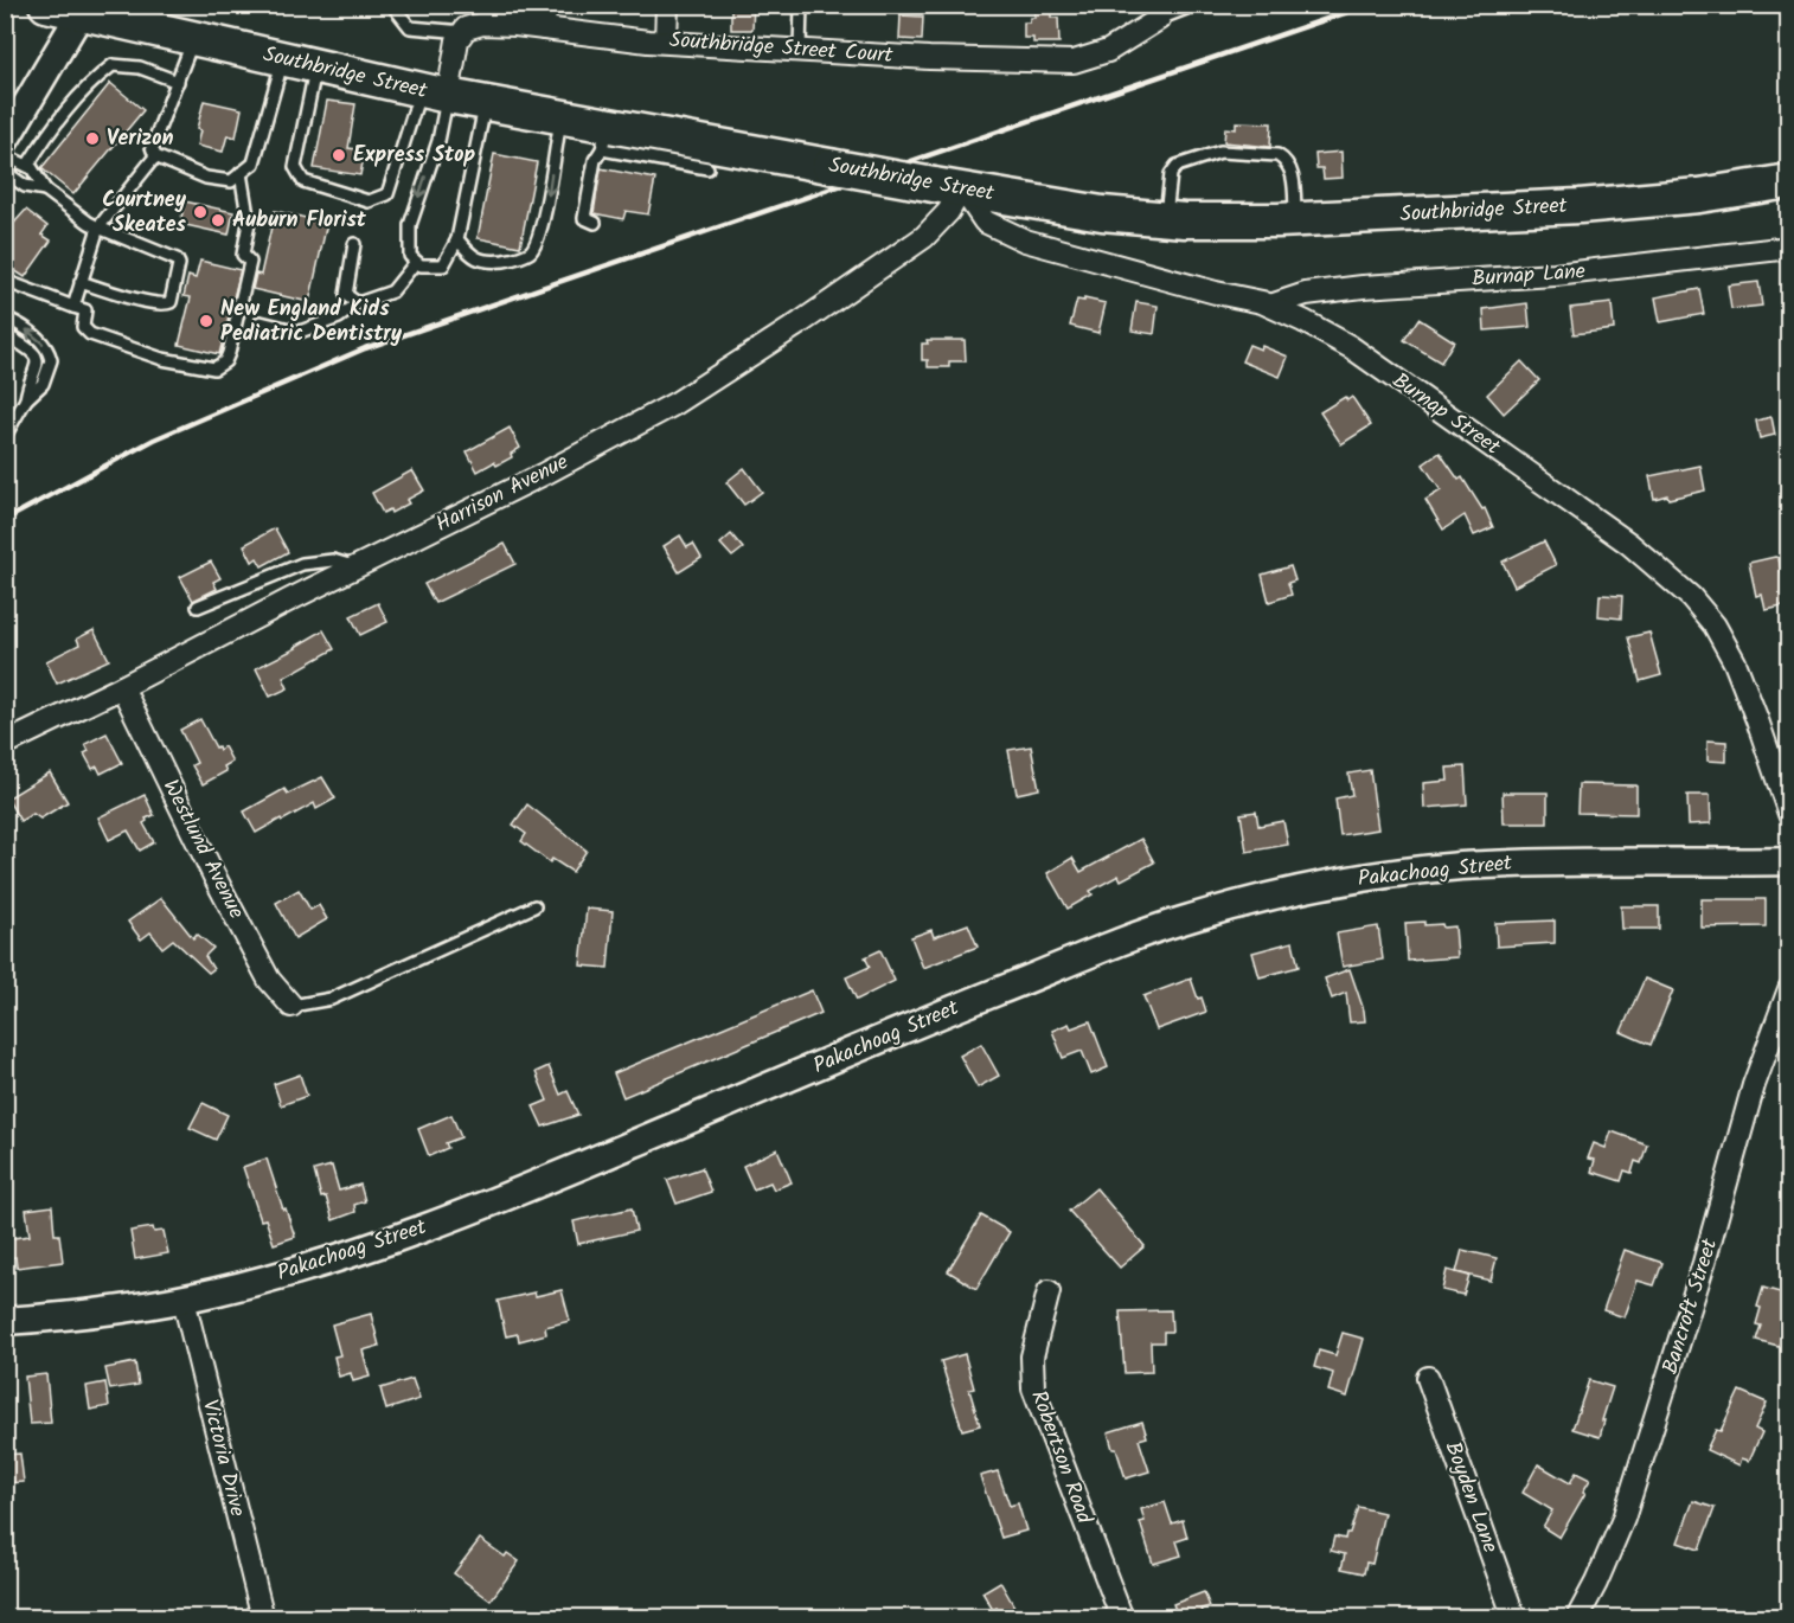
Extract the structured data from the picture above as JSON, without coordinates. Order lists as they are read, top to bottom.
{
  "streets": {
    "main road": ["Southbridge Street"],
    "street": [
      "Southbridge Street Court",
      "Burnap Lane",
      "Burnap Street",
      "Harrison Avenue",
      "Westlund Avenue",
      "Pakachoag Street",
      "Bancroft Street",
      "Robertson Road",
      "Victoria Drive",
      "Boyden Lane"
    ]
  },
  "crossings": [
    ["Southbridge Street", "Burnap Street"],
    ["Southbridge Street", "Harrison Avenue"],
    ["Burnap Lane", "Burnap Street"],
    ["Burnap Street", "Harrison Avenue"],
    ["Harrison Avenue", "Westlund Avenue"],
    ["Pakachoag Street", "Victoria Drive"]
  ],
  "places": [
    "Verizon",
    "Express Stop",
    "Courtney Skeates",
    "Auburn Florist",
    "New England Kids Pediatric Dentistry"
  ]
}
